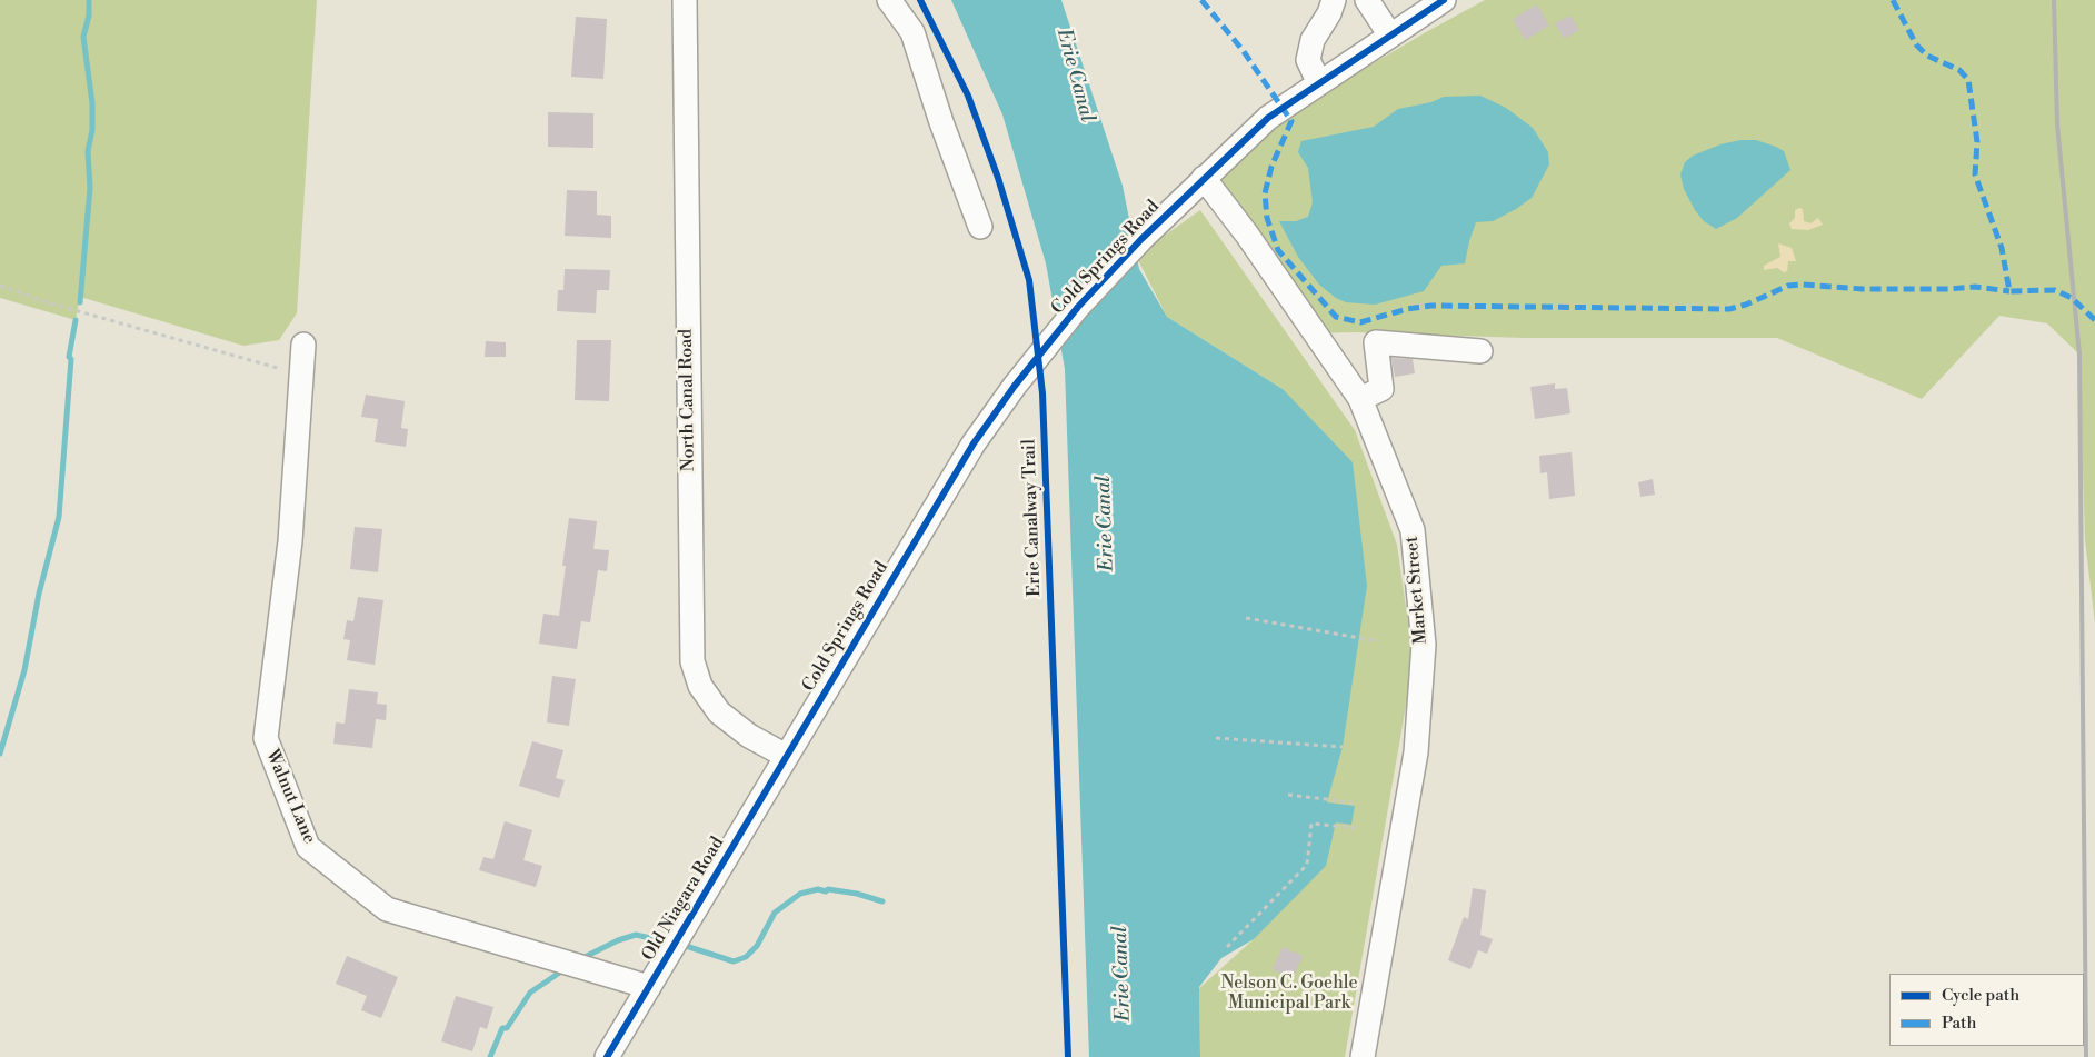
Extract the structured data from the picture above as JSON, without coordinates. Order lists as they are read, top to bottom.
{
  "streets": {
    "street": [
      "Cold Springs Road",
      "North Canal Road",
      "Market Street",
      "Walnut Lane",
      "Old Niagara Road"
    ],
    "cycle path": ["Erie Canalway Trail"]
  },
  "crossings": [
    ["Cold Springs Road", "North Canal Road"],
    ["Cold Springs Road", "Market Street"],
    ["Cold Springs Road", "Old Niagara Road"],
    ["North Canal Road", "Old Niagara Road"],
    ["Walnut Lane", "Old Niagara Road"]
  ],
  "water": ["Erie Canal"],
  "parks": ["Nelson C. Goehle Municipal Park"],
  "legend": ["Cycle path", "Path"]
}
